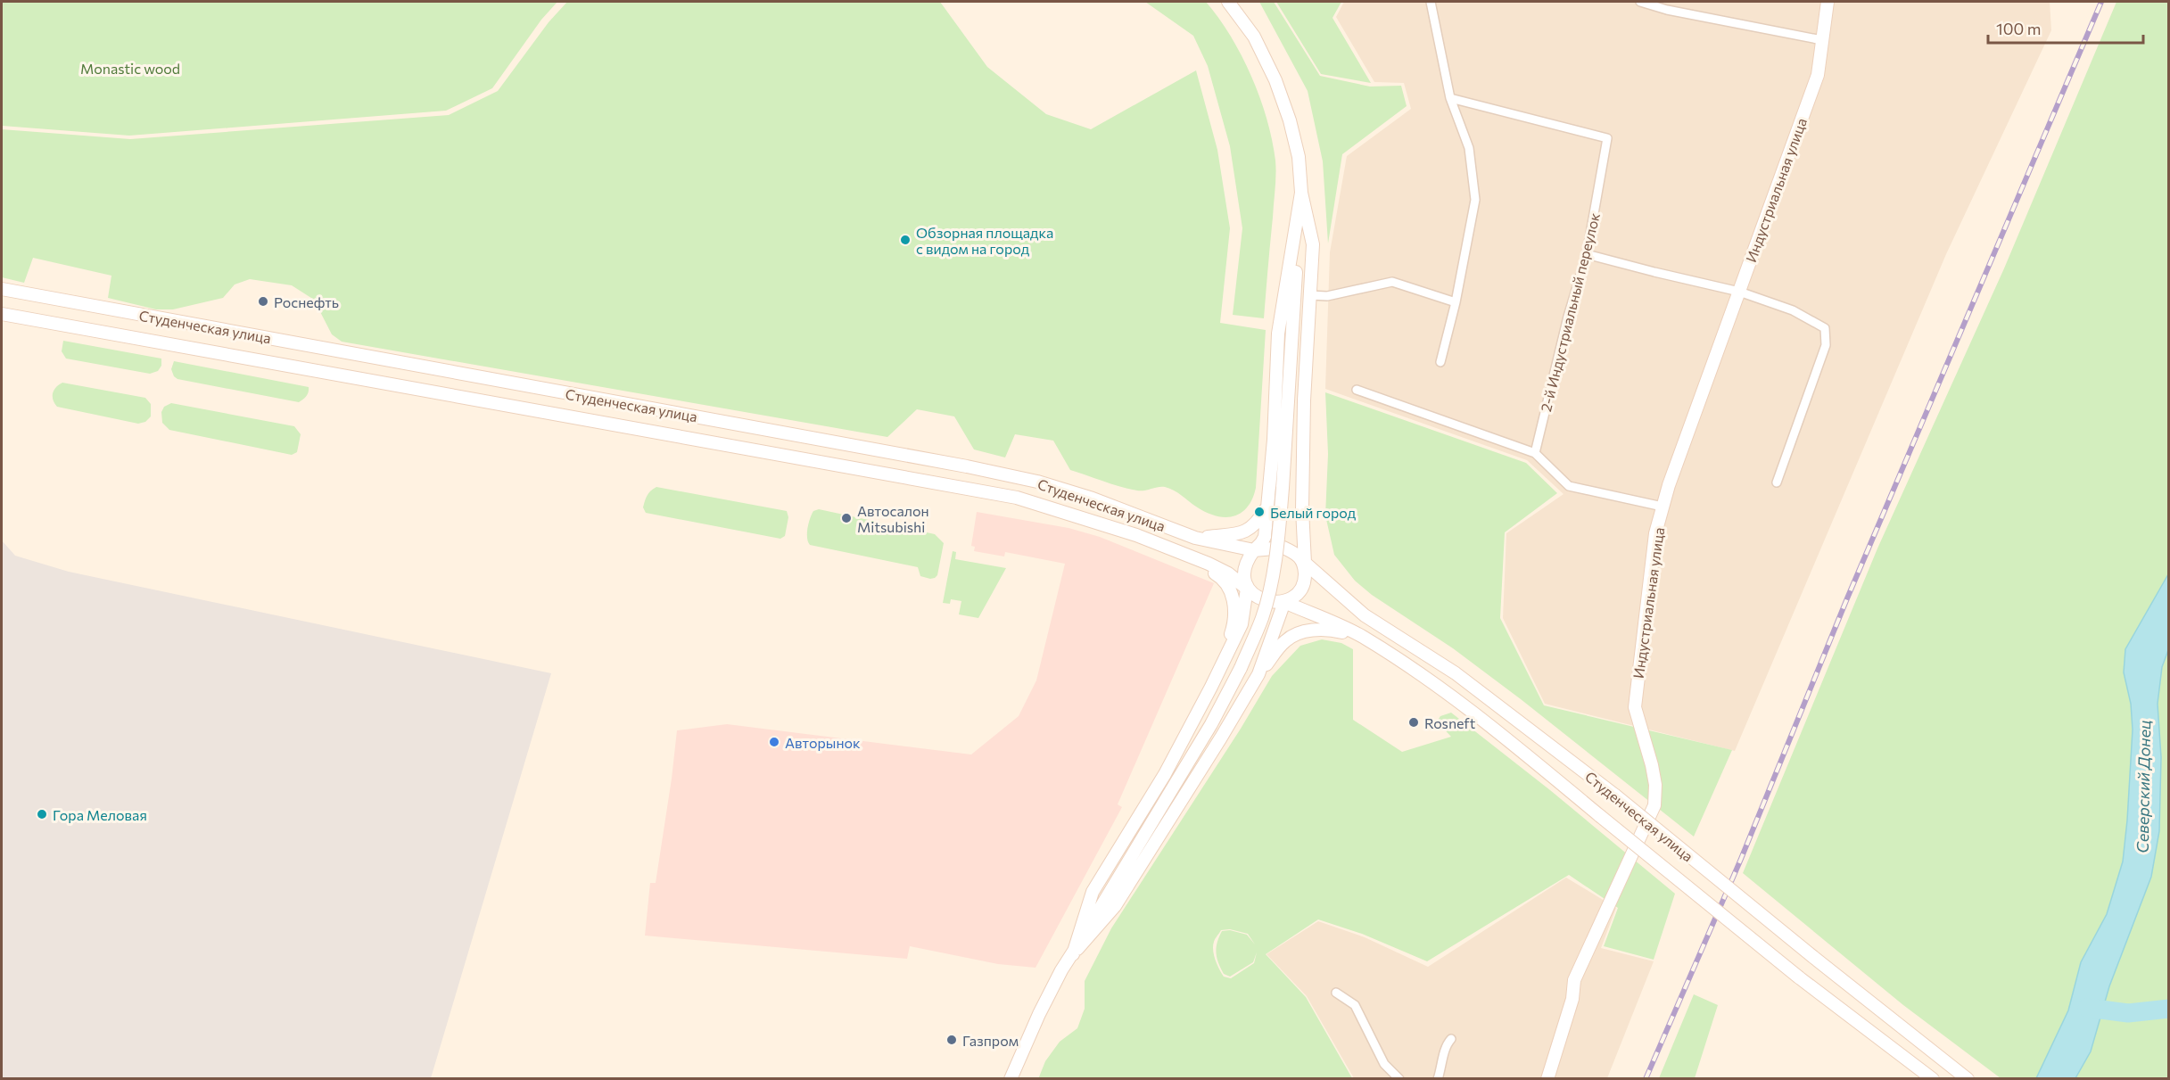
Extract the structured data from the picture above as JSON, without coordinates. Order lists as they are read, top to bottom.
{
  "streets": {
    "main road": ["Индустриальная улица", "Студенческая улица"],
    "street": ["2-й Индустриальный переулок"]
  },
  "water": ["Северский Донец"],
  "parks": ["Monastic wood"],
  "places": [
    "Обзорная площадка с видом на город",
    "Роснефть",
    "Белый город",
    "Автосалон Mitsubishi",
    "Rosneft",
    "Авторынок",
    "Гора Меловая",
    "Газпром"
  ],
  "scale_bar": "100 m"
}
